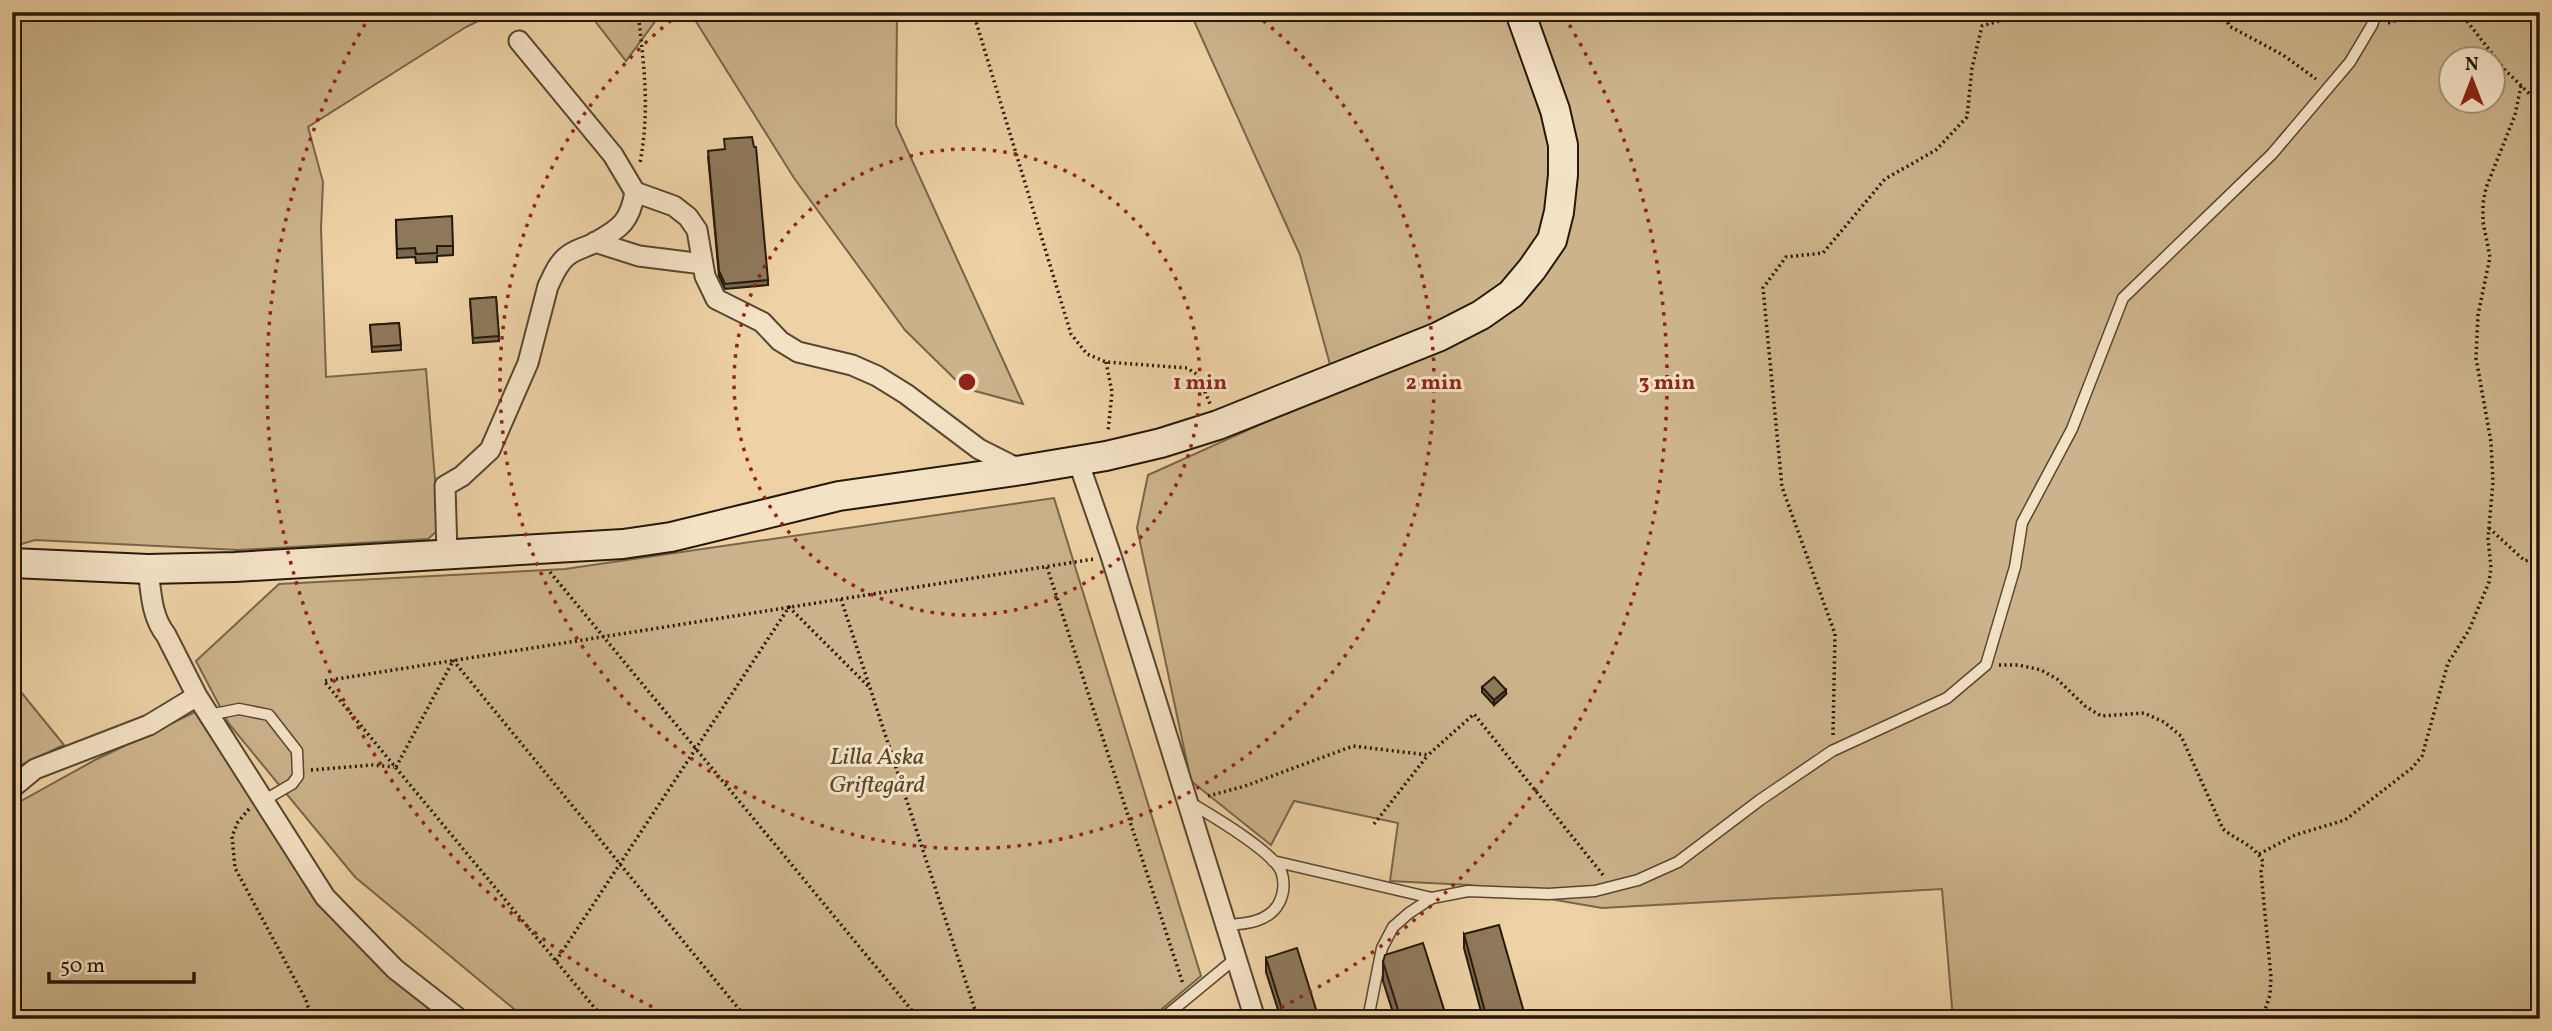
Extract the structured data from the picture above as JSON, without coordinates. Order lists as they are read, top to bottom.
{
  "parks": ["Lilla Aska Griftegård"],
  "scale_bar": "50 m",
  "north": "top",
  "rings": ["1 min", "2 min", "3 min"]
}
